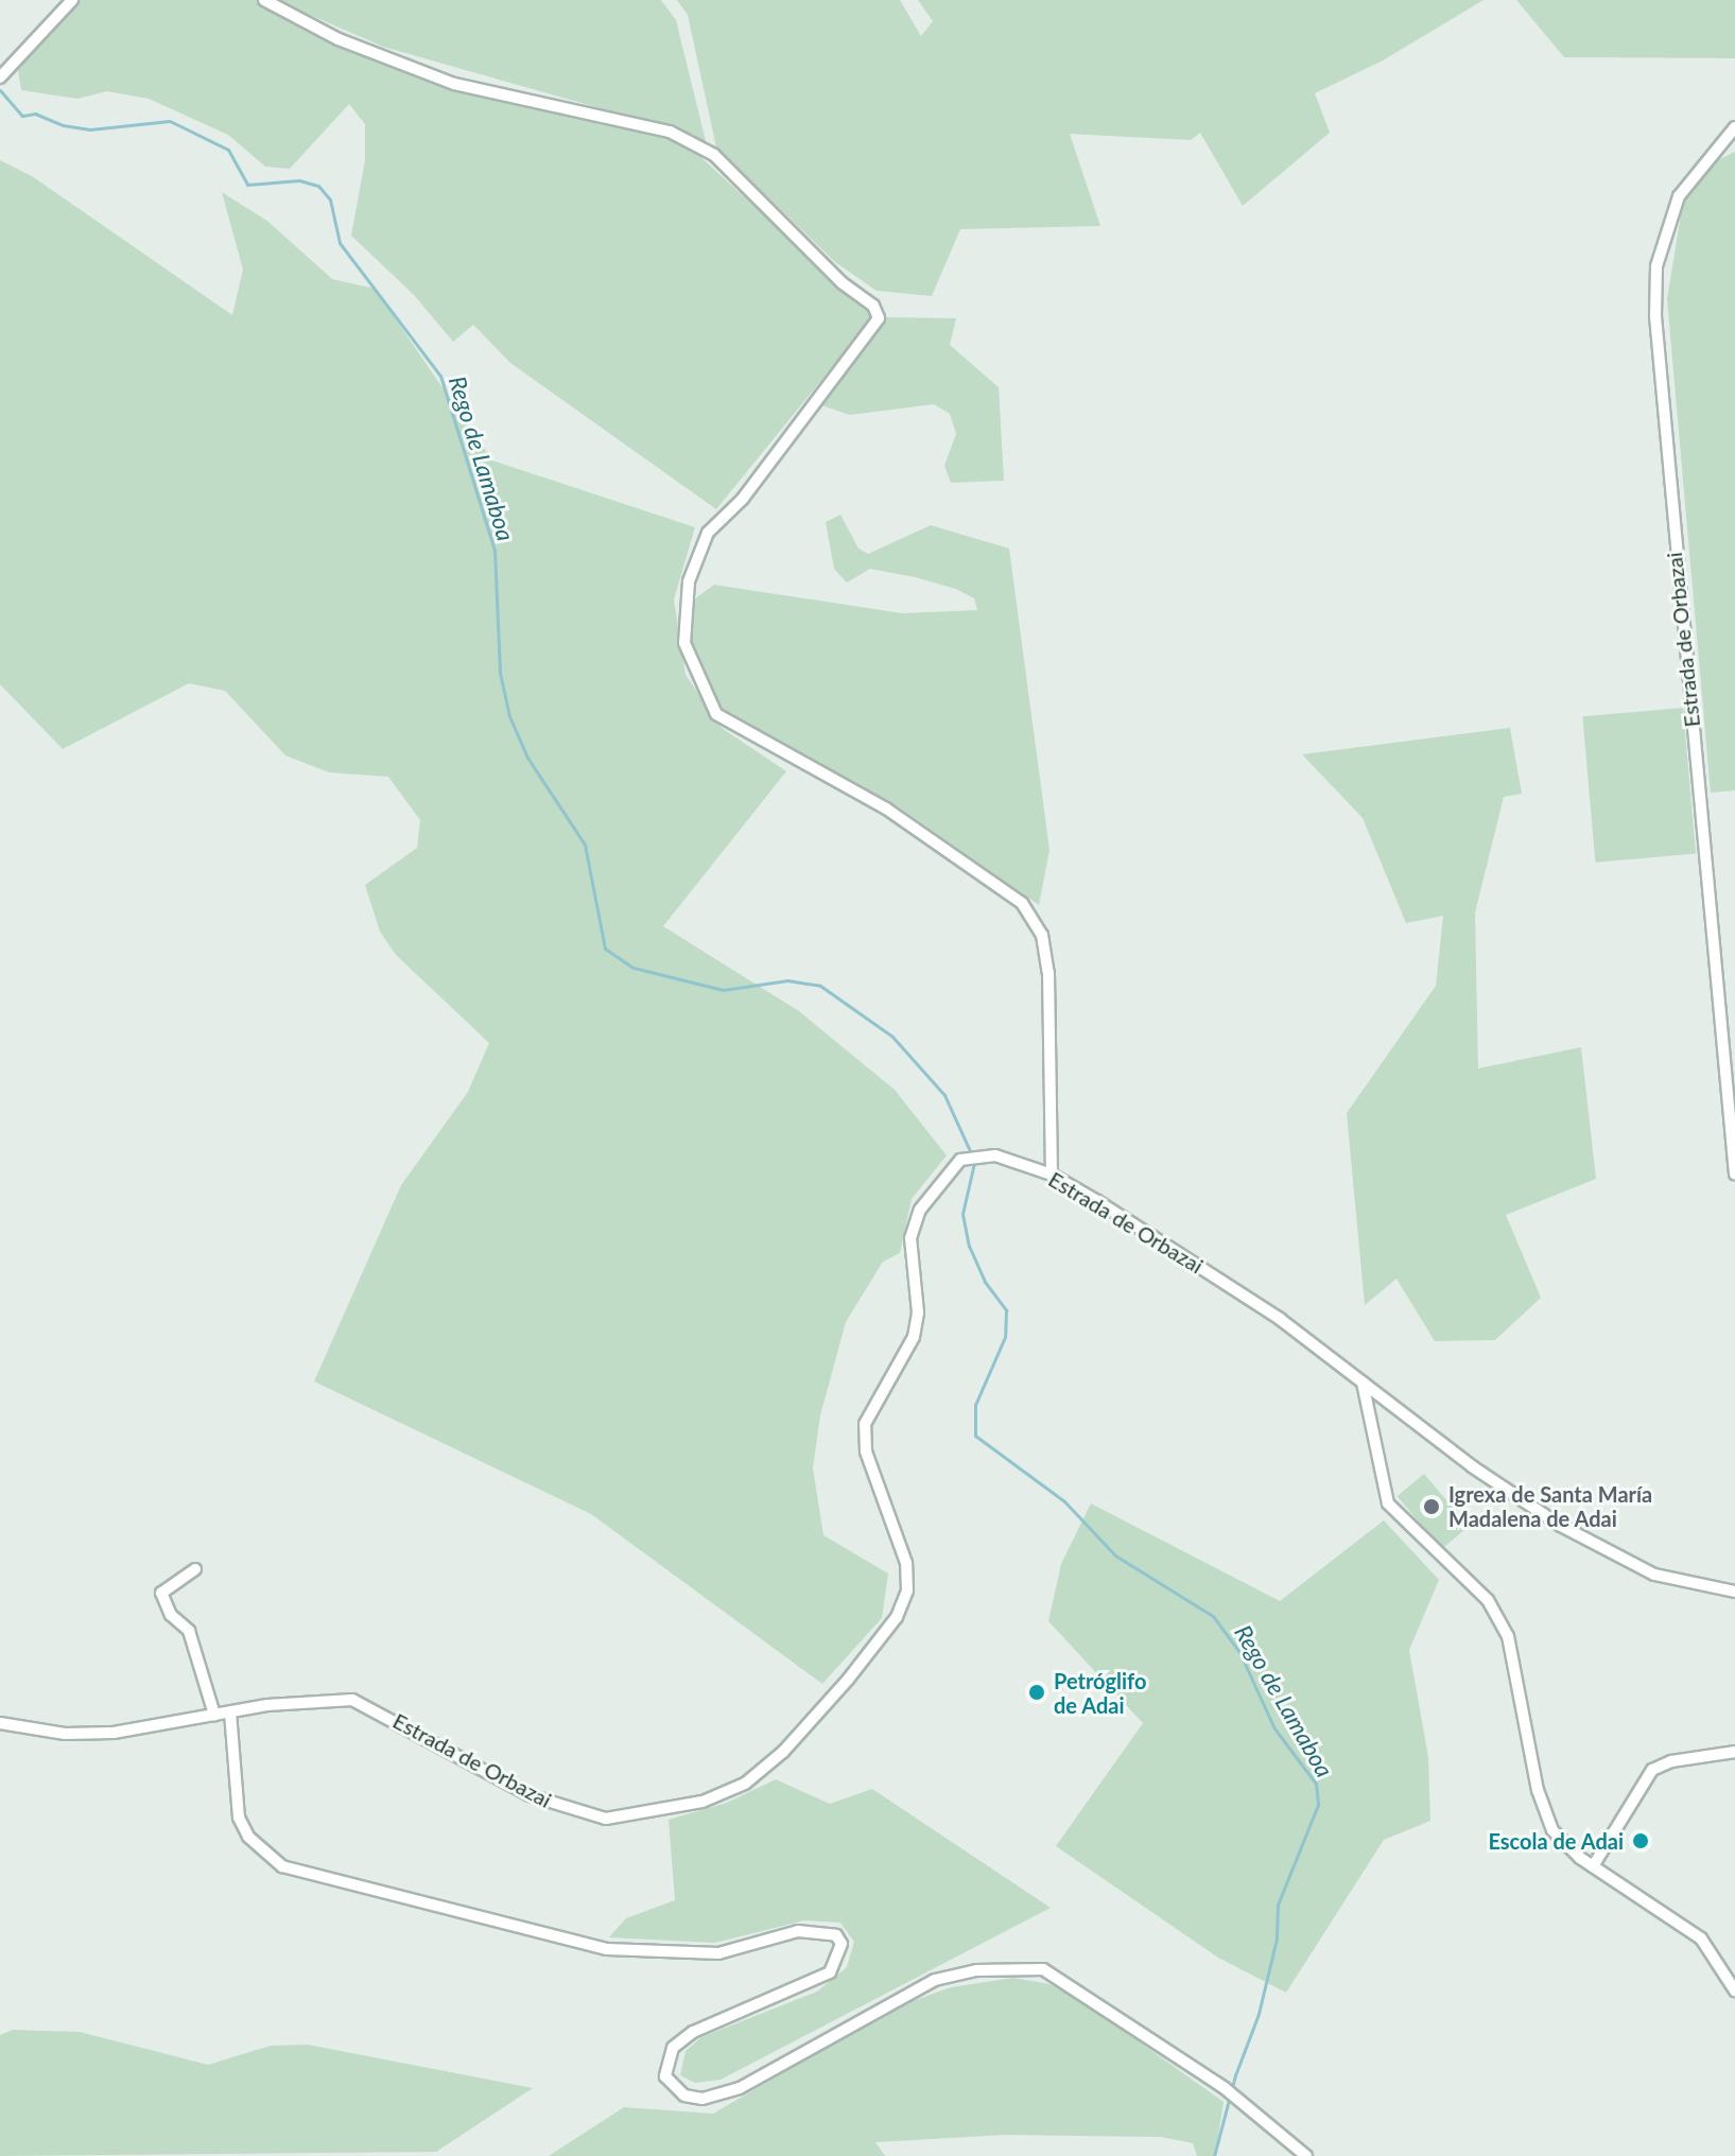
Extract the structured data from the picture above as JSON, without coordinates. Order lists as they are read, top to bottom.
{
  "streets": {
    "street": ["Estrada de Orbazai"]
  },
  "water": ["Rego de Lamaboa"],
  "places": ["Igrexa de Santa María Madalena de Adai", "Petróglifo de Adai", "Escola de Adai"]
}
